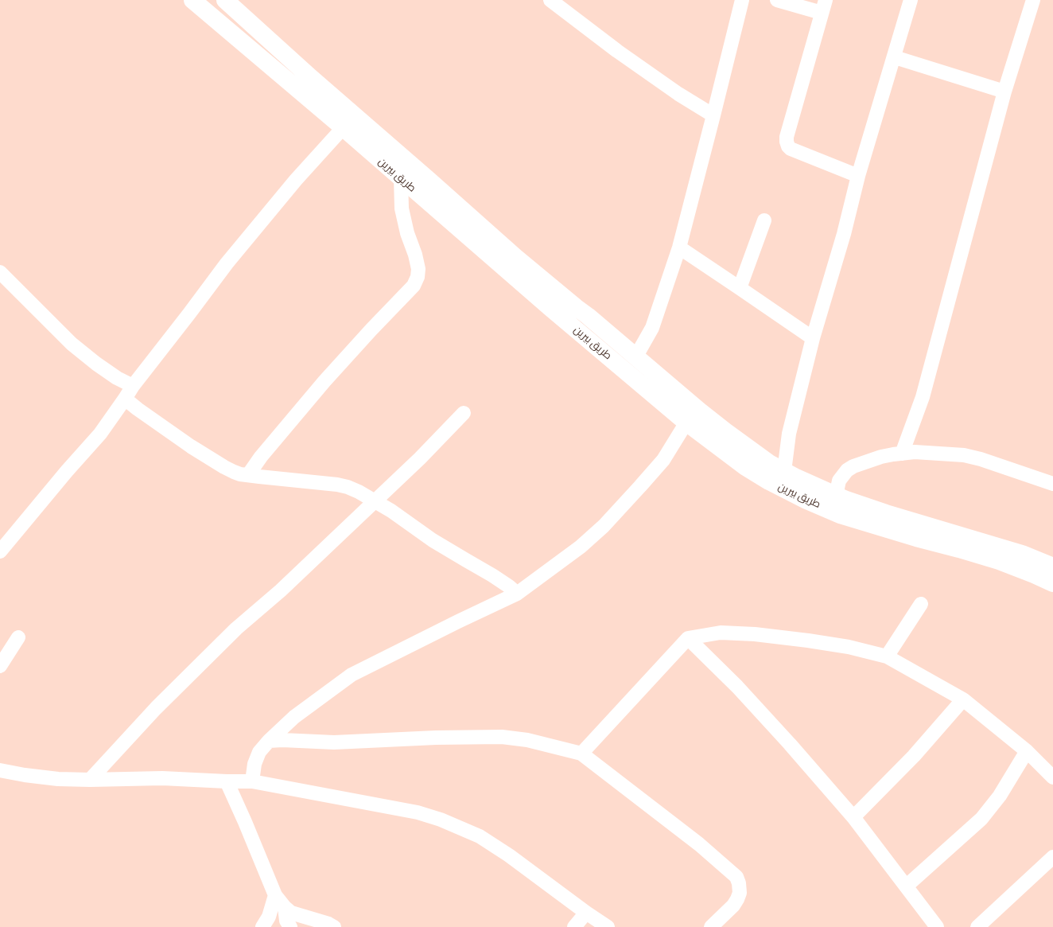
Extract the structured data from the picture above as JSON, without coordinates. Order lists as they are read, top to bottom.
{
  "streets": {
    "main road": ["طريق بيرين"]
  }
}
